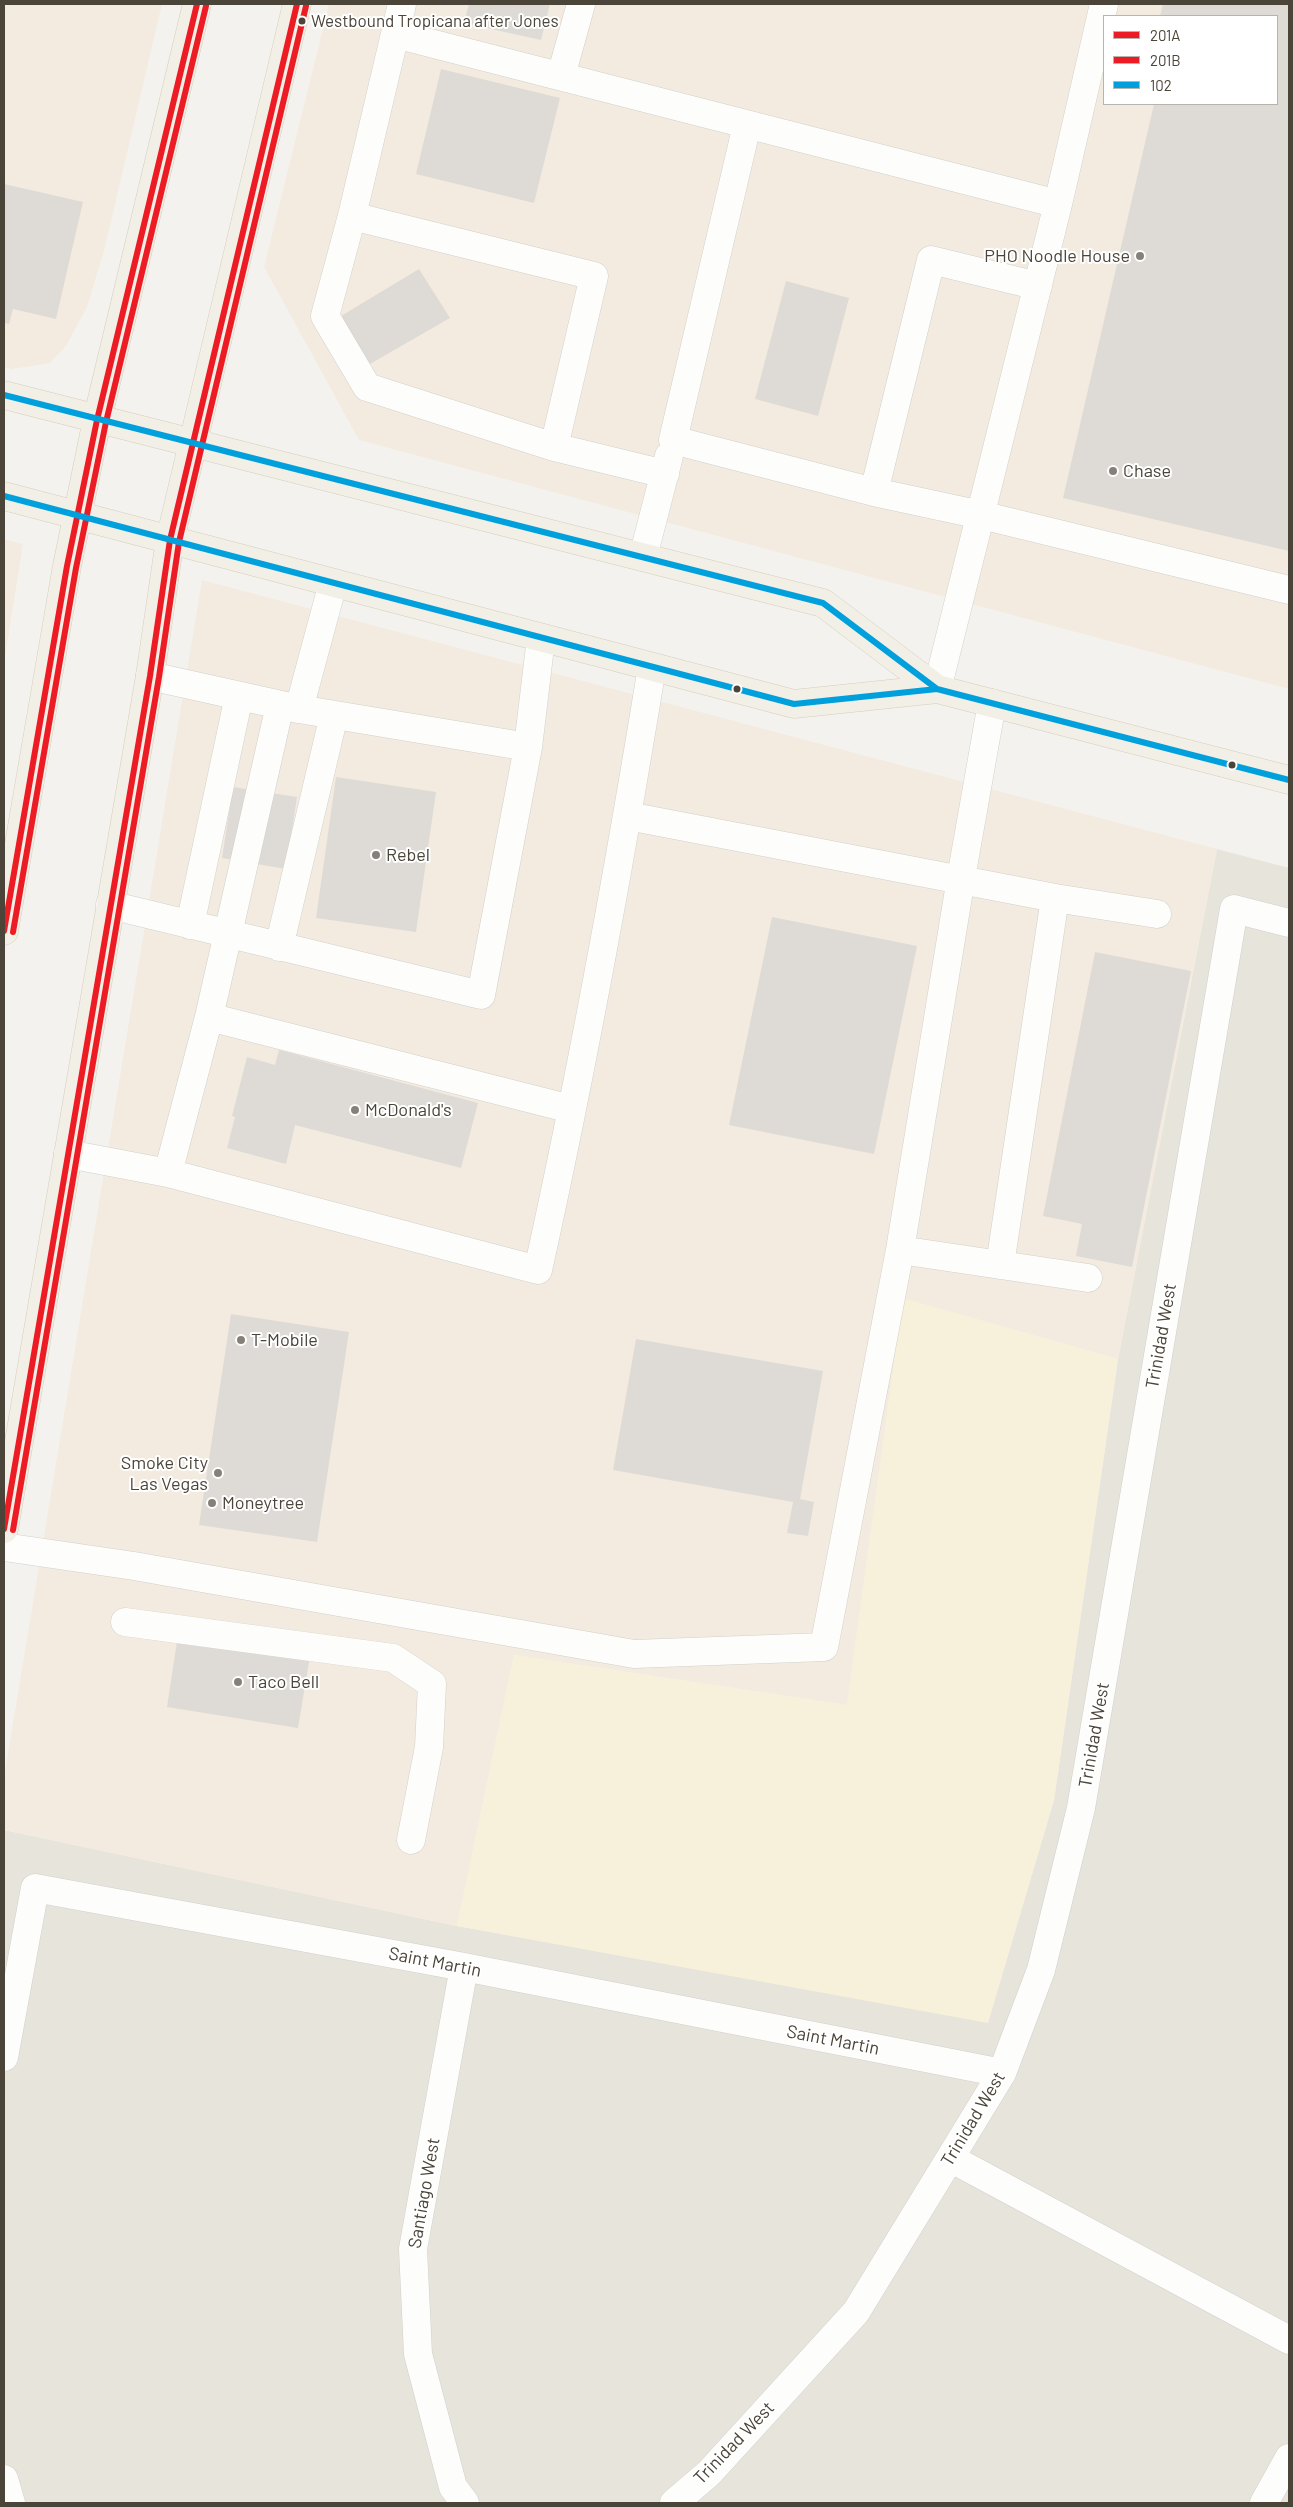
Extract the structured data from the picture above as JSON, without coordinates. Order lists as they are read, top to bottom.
{
  "streets": {
    "street": ["Trinidad West", "Saint Martin", "Santiago West"]
  },
  "crossings": [
    ["Trinidad West", "Saint Martin"],
    ["Saint Martin", "Santiago West"]
  ],
  "places": [
    "Westbound Tropicana after Jones",
    "PHO Noodle House",
    "Chase",
    "Rebel",
    "McDonald's",
    "T-Mobile",
    "Smoke City Las Vegas",
    "Moneytree",
    "Taco Bell"
  ],
  "lines": ["transit line 201A", "transit line 201B", "transit line 102"],
  "legend": ["201A", "201B", "102"]
}
